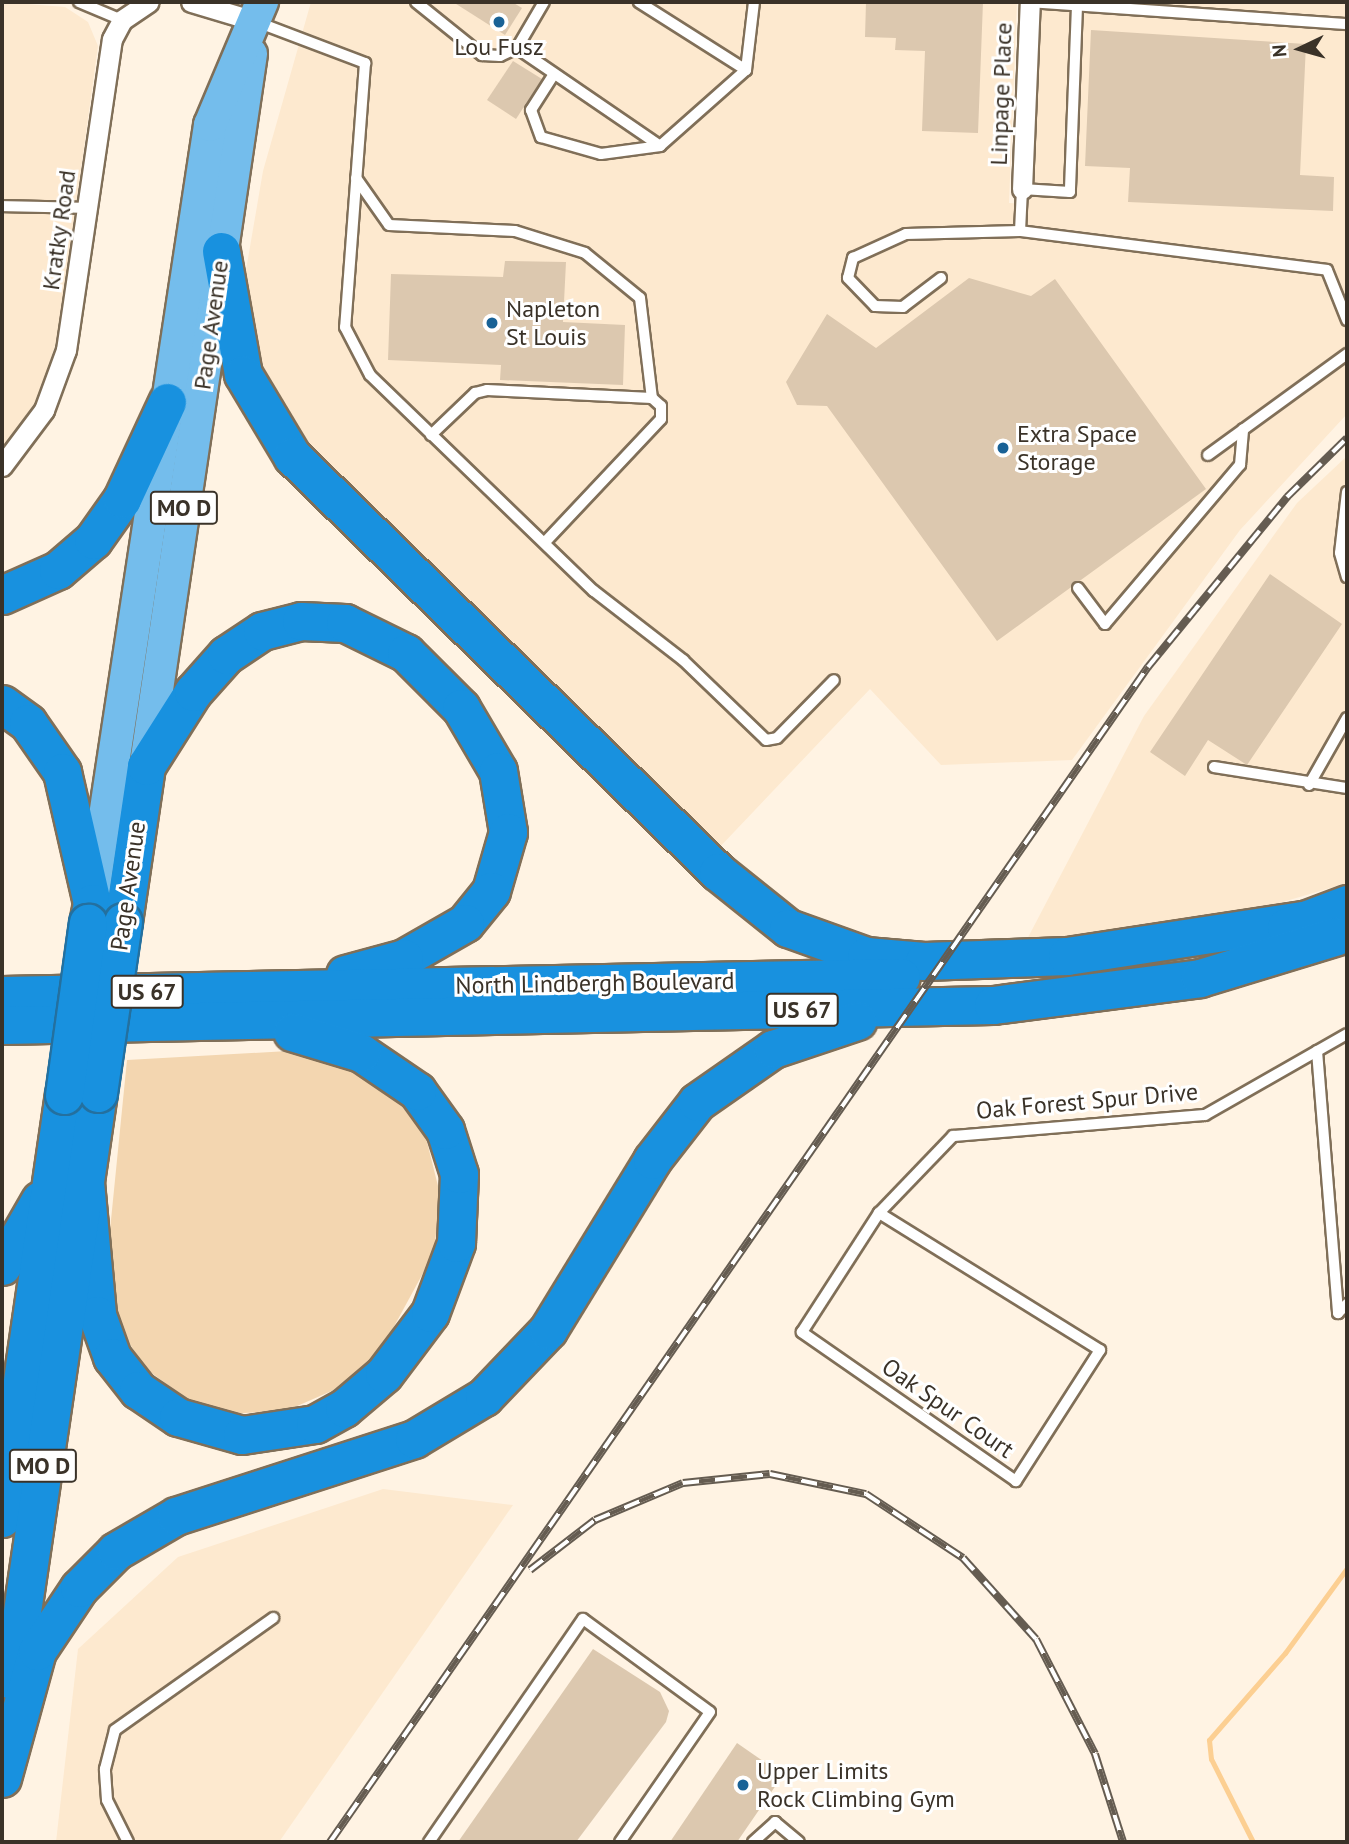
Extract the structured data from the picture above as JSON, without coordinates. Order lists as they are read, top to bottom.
{
  "streets": {
    "highway": [
      "Page Avenue",
      "MO D",
      "North Lindbergh Boulevard",
      "US 67"
    ],
    "street": ["Linpage Place", "Kratky Road"],
    "lane": ["Oak Forest Spur Drive", "Oak Spur Court"]
  },
  "crossings": [
    ["Oak Forest Spur Drive", "Oak Spur Court"]
  ],
  "places": [
    "Lou Fusz",
    "Napleton St Louis",
    "Extra Space Storage",
    "Upper Limits Rock Climbing Gym"
  ],
  "north": "left"
}
